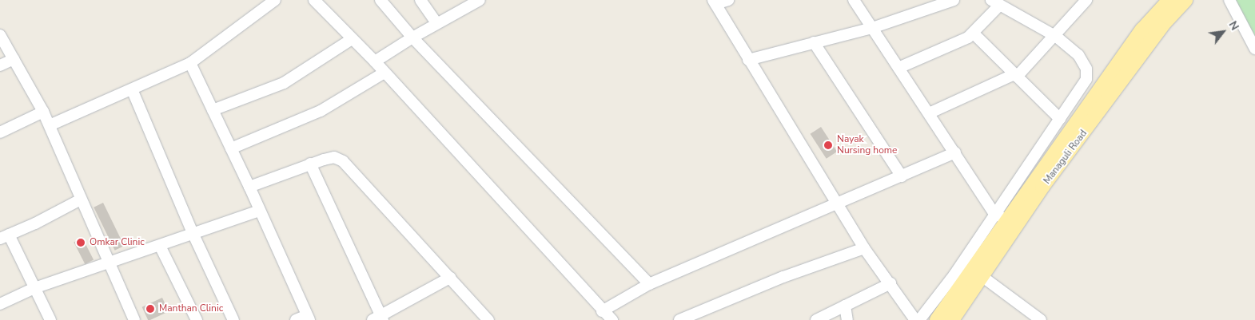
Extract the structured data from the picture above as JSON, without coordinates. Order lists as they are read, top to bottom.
{
  "streets": {
    "main road": ["Managuli Road"]
  },
  "places": ["Nayak Nursing home", "Omkar Clinic", "Manthan Clinic"],
  "north": "top right"
}
